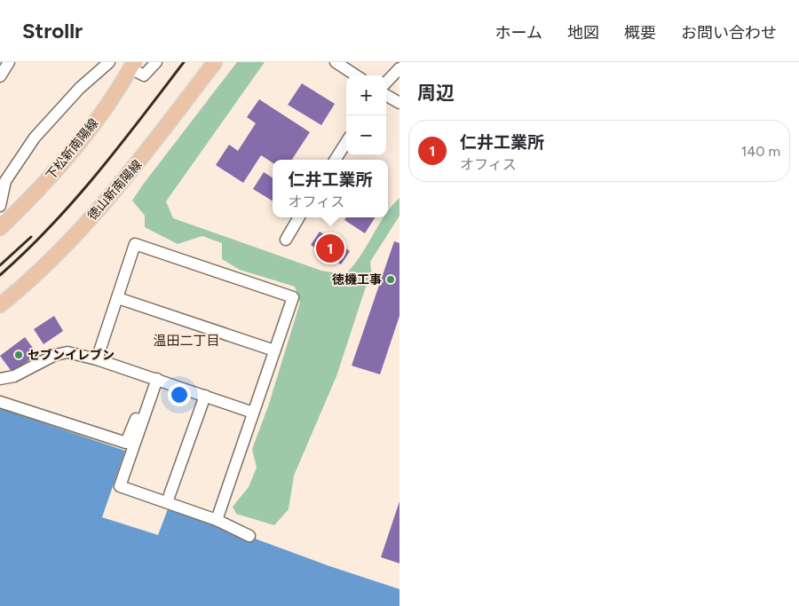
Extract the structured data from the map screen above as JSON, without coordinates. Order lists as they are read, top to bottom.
{
  "streets": {
    "main road": ["下松新南陽線", "徳山新南陽線"]
  },
  "districts": ["温田二丁目"],
  "places": ["徳機工事", "セブンイレブン"],
  "page": {
    "header": "Strollr",
    "nav": [
      "ホーム",
      "地図",
      "概要",
      "お問い合わせ"
    ],
    "heading": "周辺",
    "map_buttons": ["+", "−"],
    "list": [
      {
        "mark": "1",
        "name": "仁井工業所",
        "note": "オフィス",
        "value": "140 m"
      }
    ],
    "popup": ["仁井工業所", "オフィス"],
    "pins": "1"
  }
}
